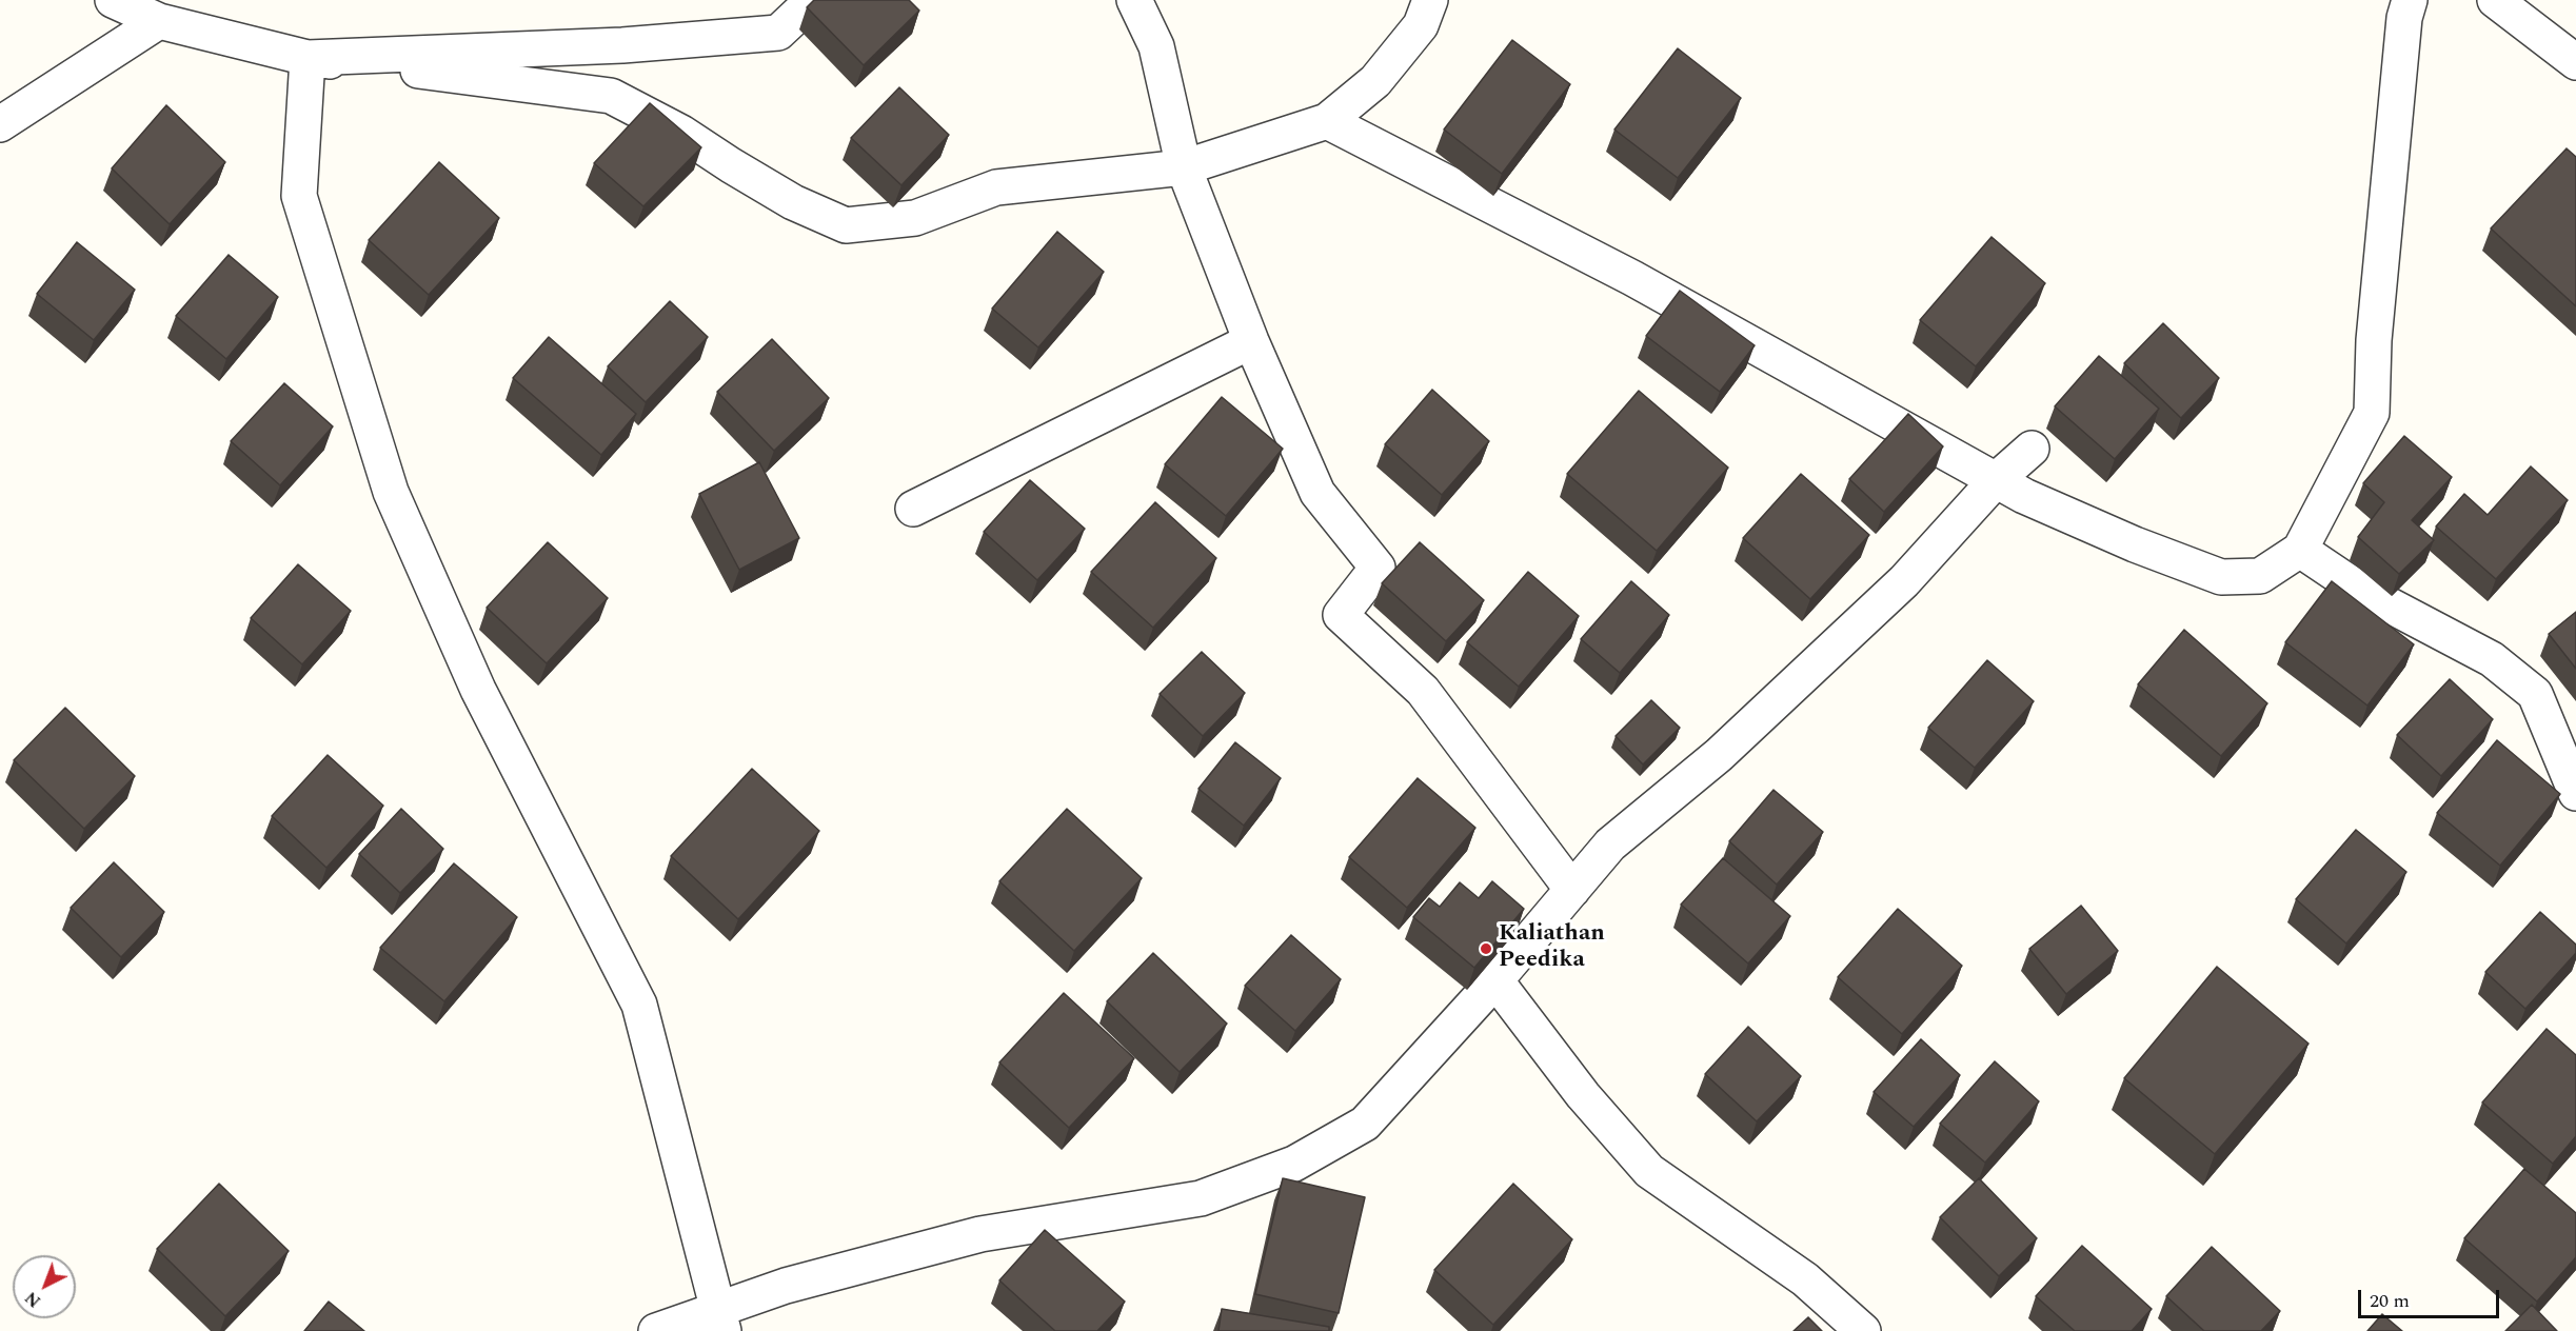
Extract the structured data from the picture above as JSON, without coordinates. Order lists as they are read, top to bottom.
{
  "places": ["Kaliathan Peedika"],
  "scale_bar": "20 m",
  "north": "bottom left"
}
